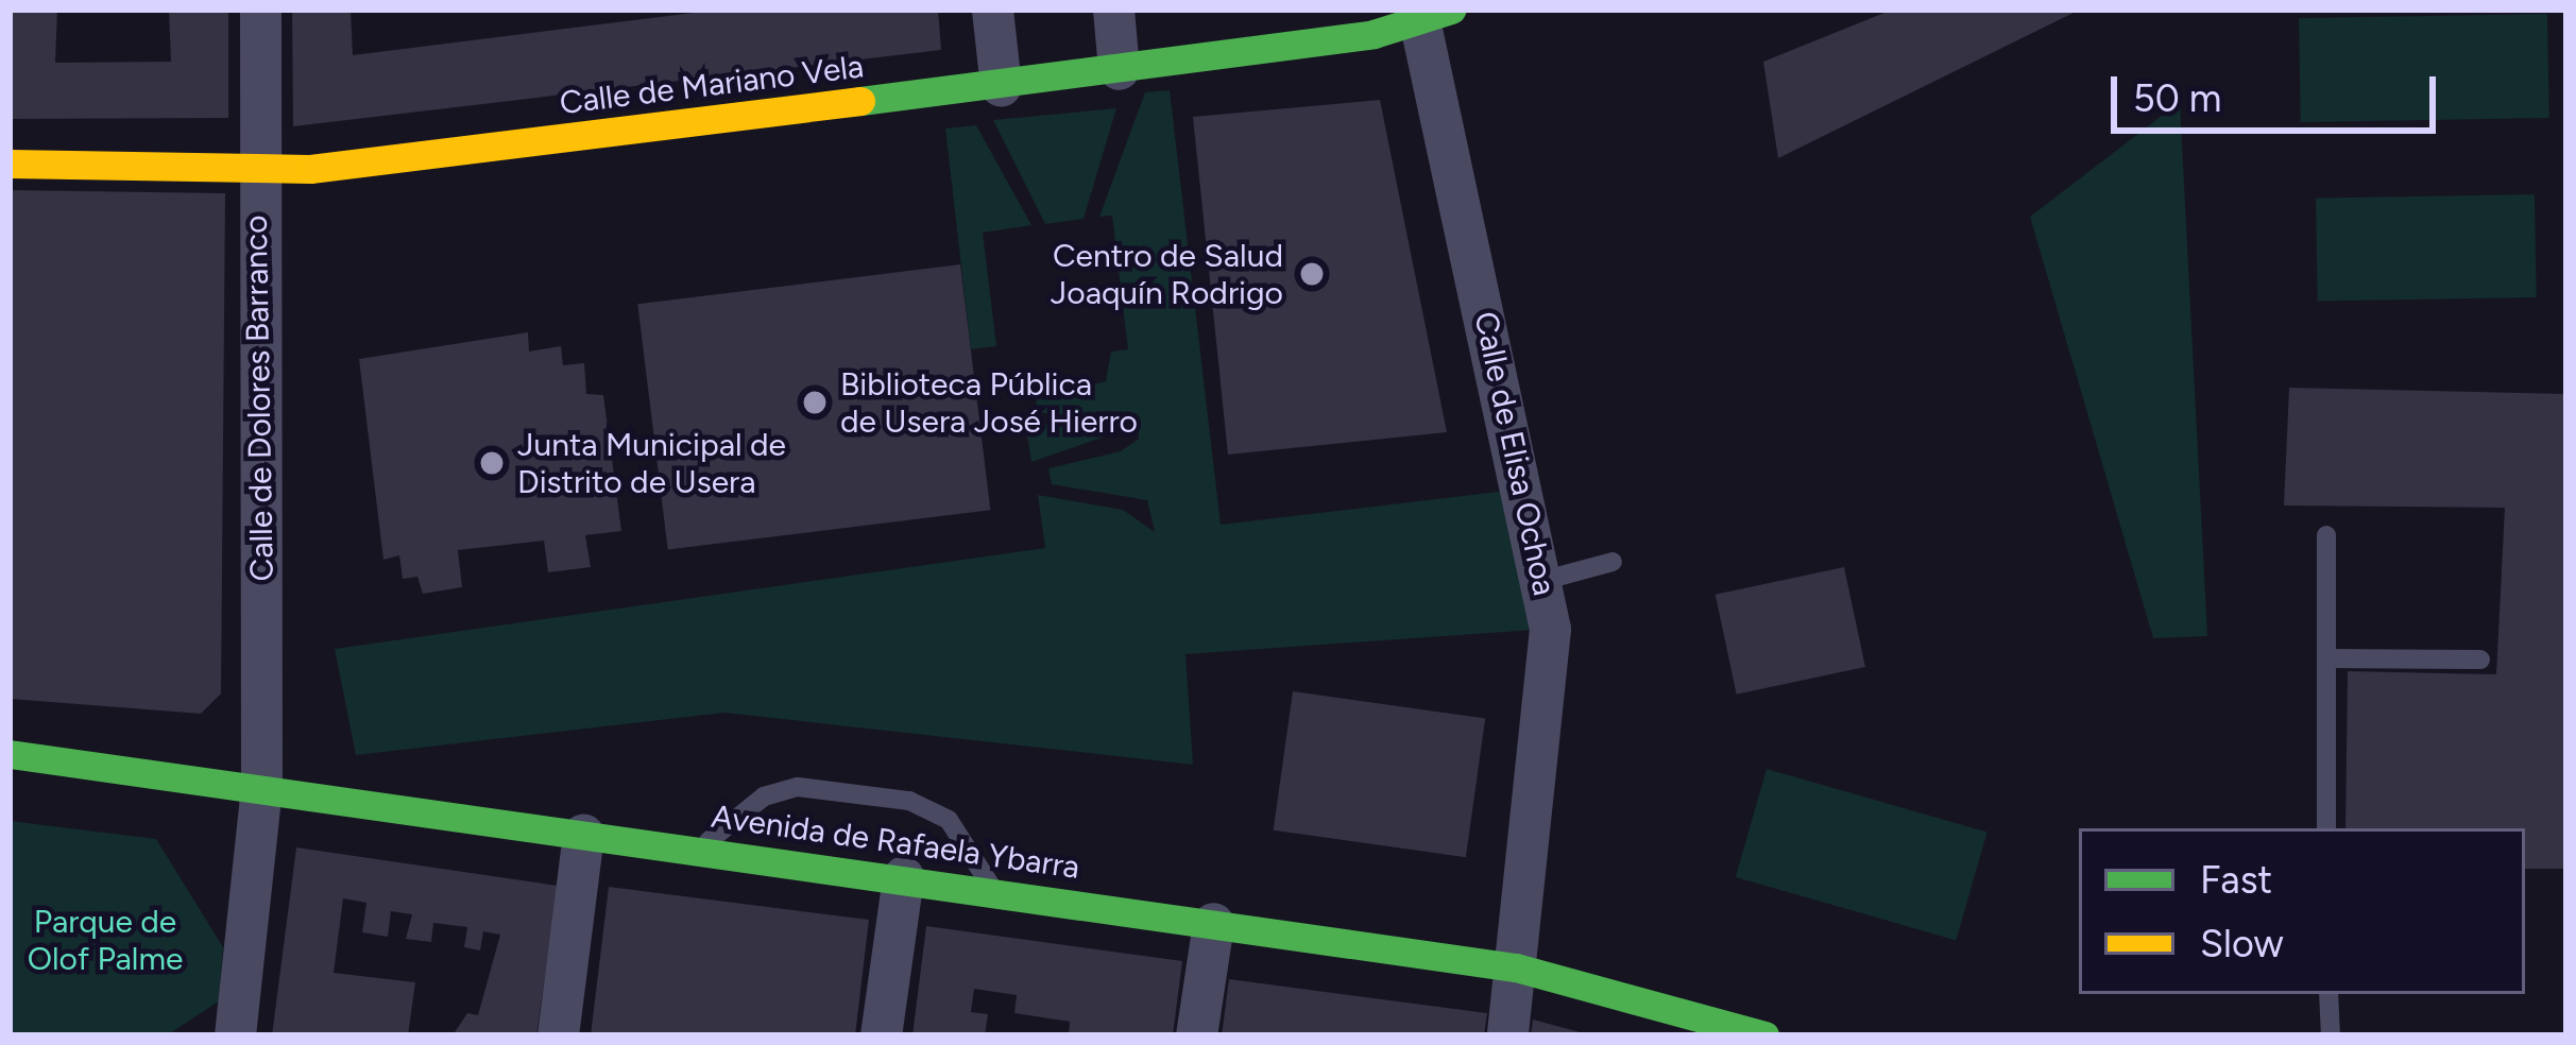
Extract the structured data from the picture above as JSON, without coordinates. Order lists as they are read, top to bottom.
{
  "streets": {
    "main road": ["Calle de Mariano Vela", "Avenida de Rafaela Ybarra"],
    "street": ["Calle de Dolores Barranco", "Calle de Elisa Ochoa"]
  },
  "crossings": [
    ["Calle de Mariano Vela", "Calle de Dolores Barranco"],
    ["Calle de Mariano Vela", "Calle de Elisa Ochoa"],
    ["Calle de Dolores Barranco", "Avenida de Rafaela Ybarra"],
    ["Calle de Elisa Ochoa", "Avenida de Rafaela Ybarra"]
  ],
  "parks": ["Parque de Olof Palme"],
  "places": ["Centro de Salud Joaquín Rodrigo", "Biblioteca Pública de Usera José Hierro", "Junta Municipal de Distrito de Usera"],
  "legend": ["Fast", "Slow"],
  "scale_bar": "50 m"
}
